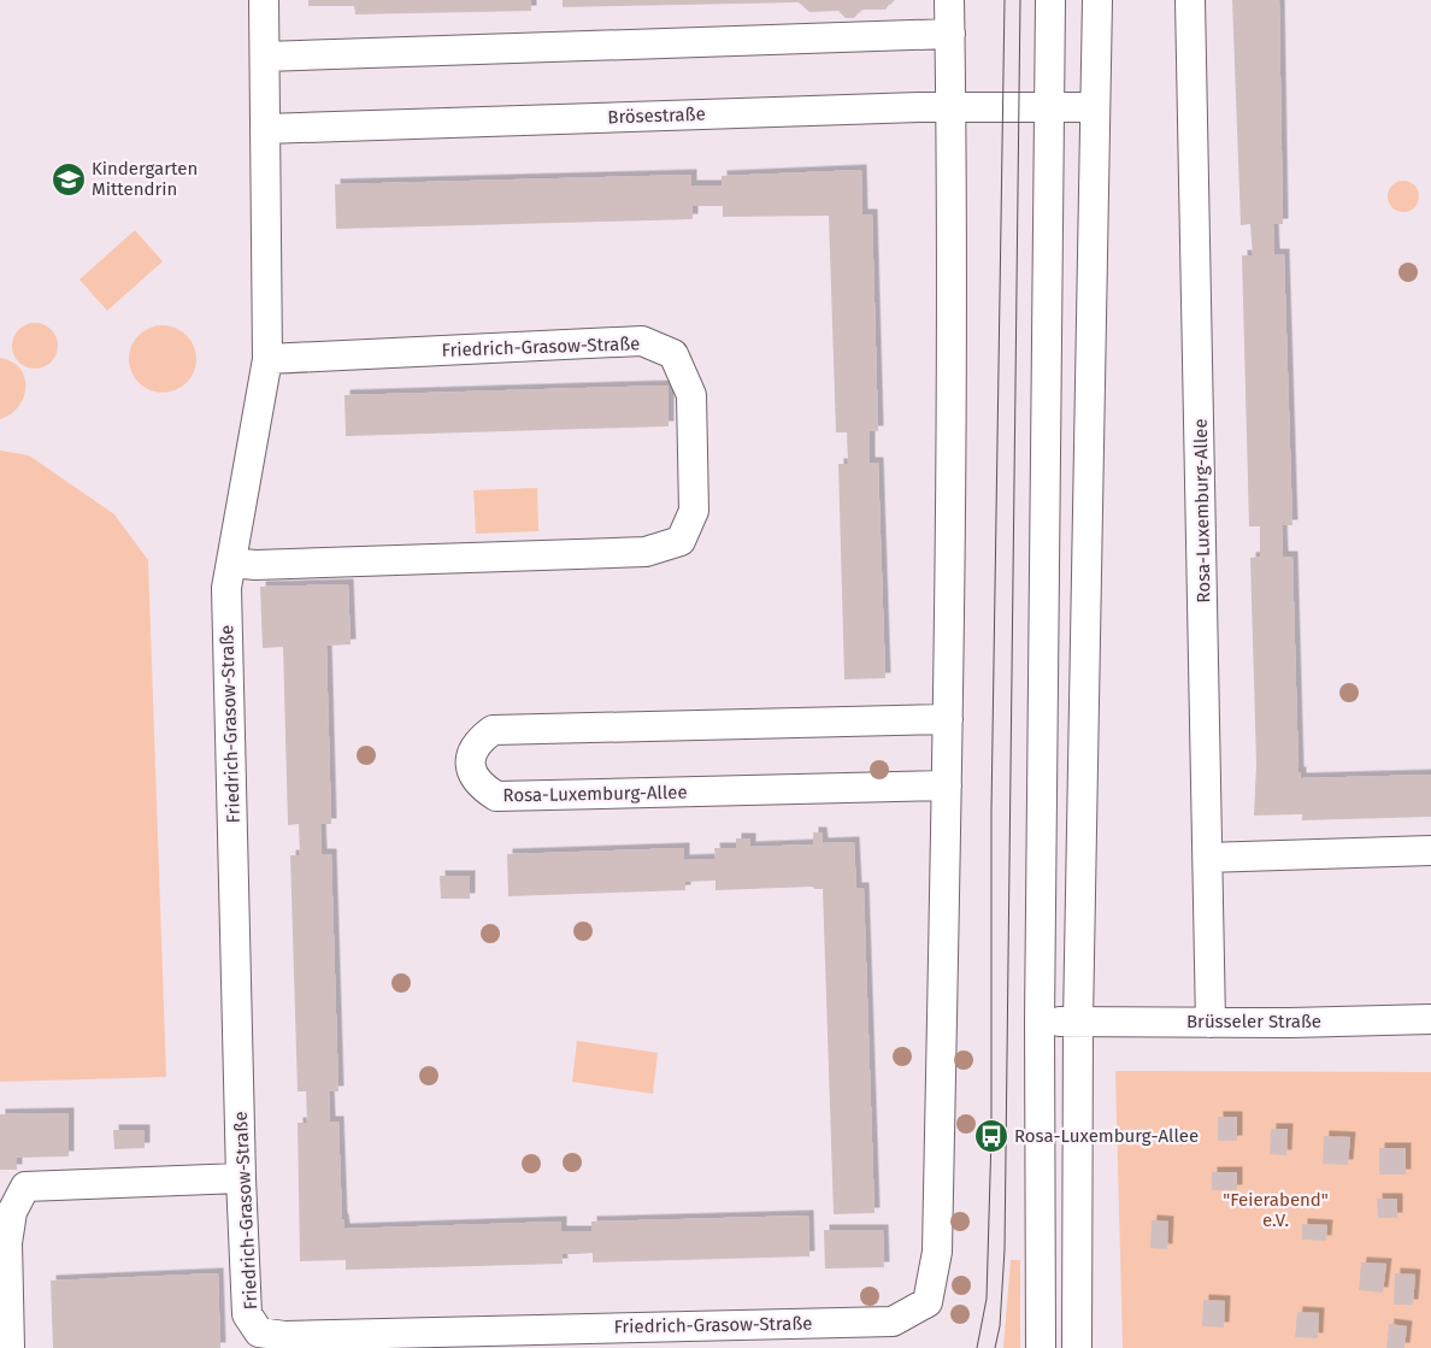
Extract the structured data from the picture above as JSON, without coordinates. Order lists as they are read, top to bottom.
{
  "streets": {
    "street": [
      "Brösestraße",
      "Friedrich-Grasow-Straße",
      "Rosa-Luxemburg-Allee",
      "Brüsseler Straße"
    ]
  },
  "crossings": [
    ["Brösestraße", "Friedrich-Grasow-Straße"],
    ["Friedrich-Grasow-Straße", "Rosa-Luxemburg-Allee"],
    ["Rosa-Luxemburg-Allee", "Brüsseler Straße"]
  ],
  "parks": ["\"Feierabend\" e.V."],
  "places": {
    "school or university": ["Kindergarten Mittendrin"],
    "bus stop": ["Rosa-Luxemburg-Allee"]
  }
}
